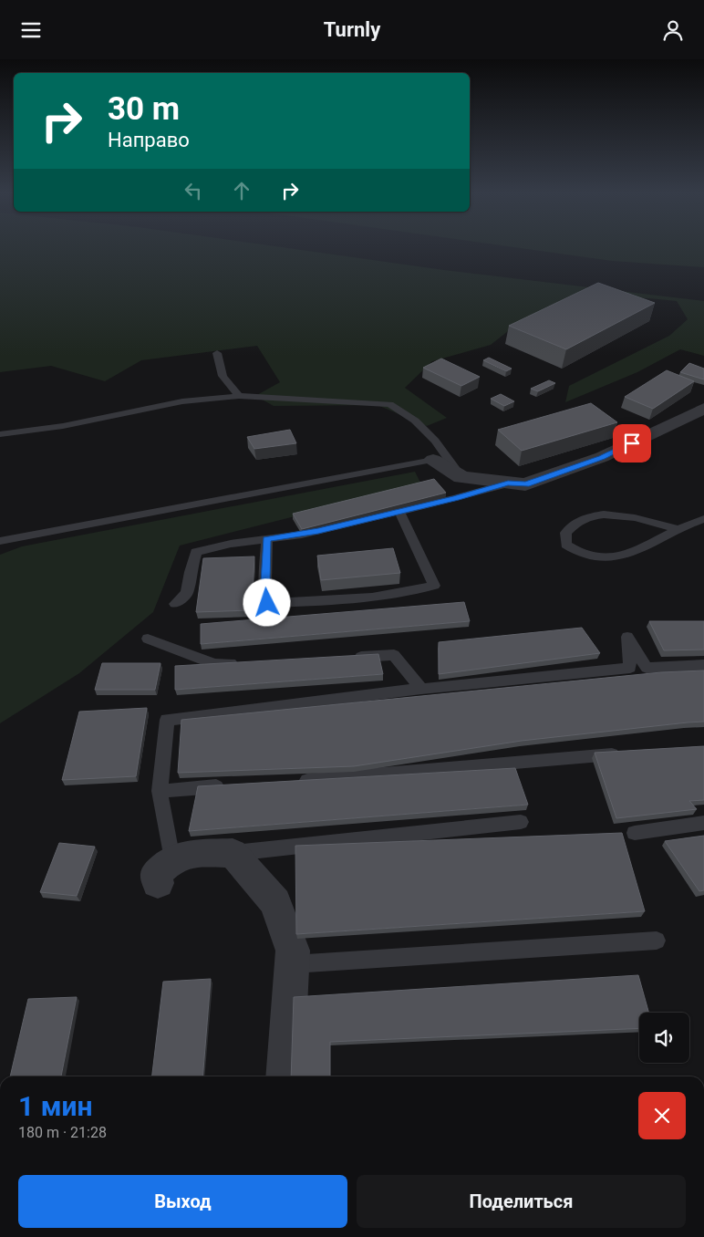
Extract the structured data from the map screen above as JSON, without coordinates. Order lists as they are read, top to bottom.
{
  "page": {
    "header": "Turnly",
    "turn": ["30 m", "Направо"],
    "heading": ["1 мин", "180 m · 21:28"],
    "buttons": ["Выход", "Поделиться"]
  }
}
